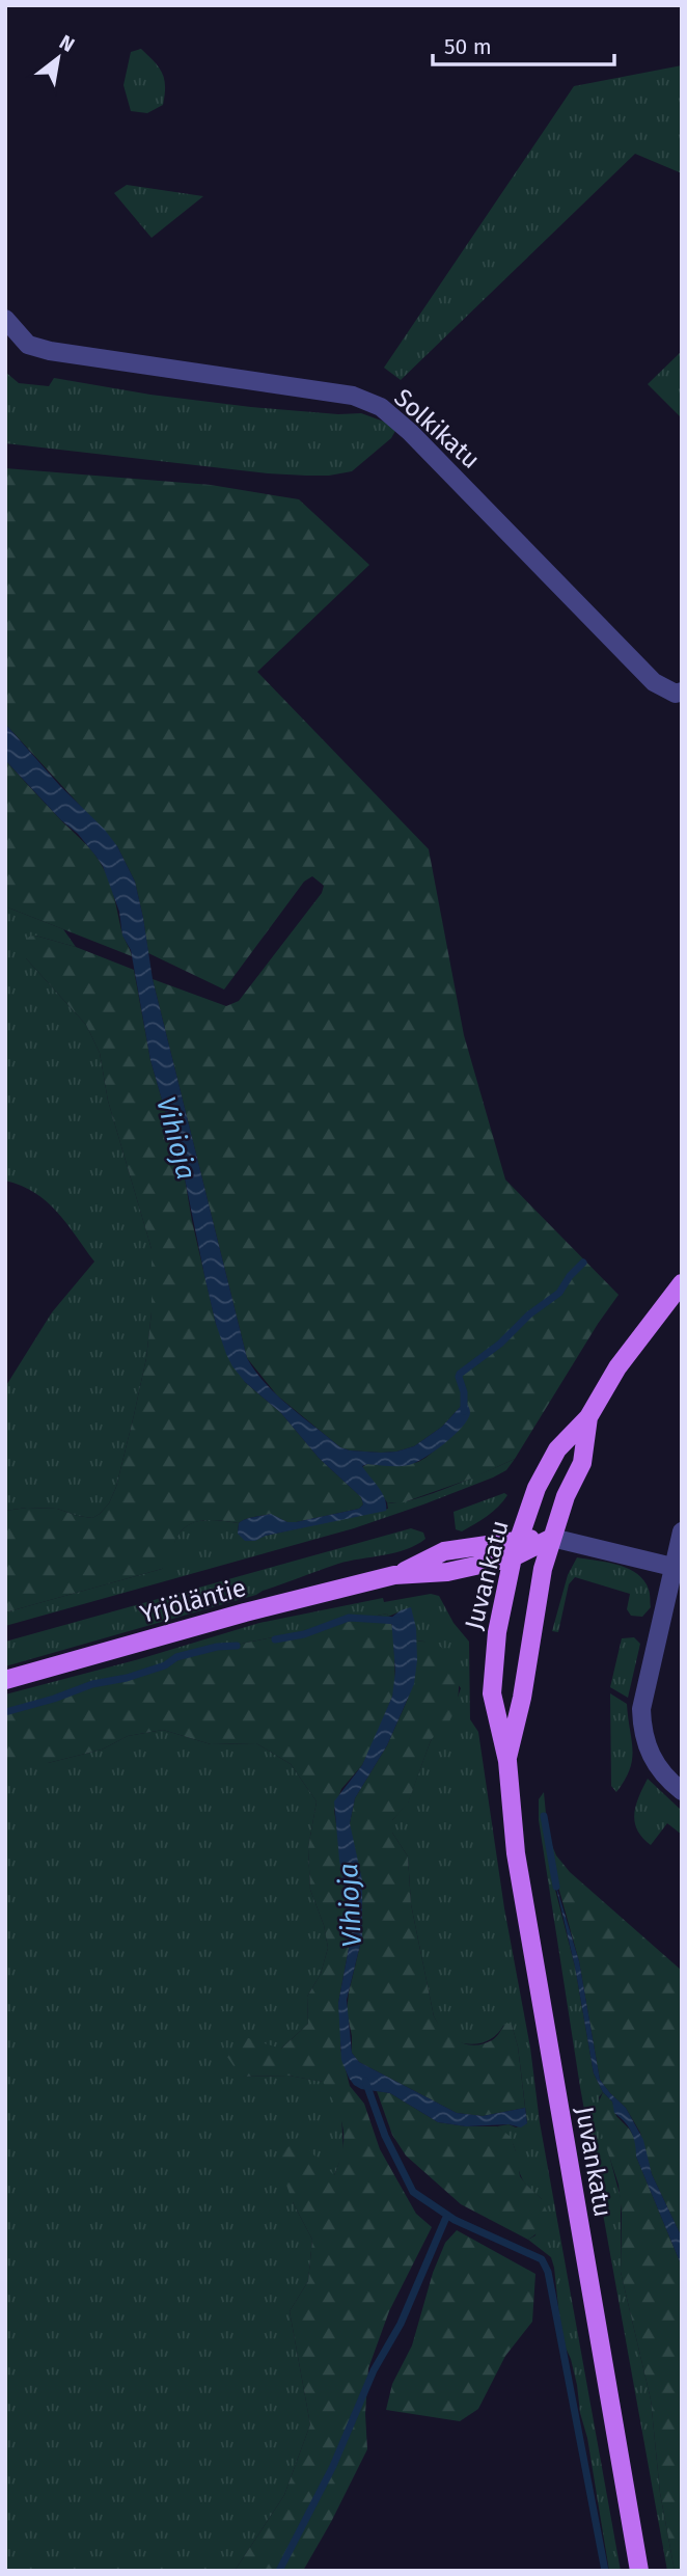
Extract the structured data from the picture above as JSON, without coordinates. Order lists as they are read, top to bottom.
{
  "streets": {
    "main road": ["Juvankatu", "Yrjöläntie"],
    "street": ["Solkikatu"]
  },
  "crossings": [
    ["Juvankatu", "Yrjöläntie"]
  ],
  "water": ["Vihioja"],
  "scale_bar": "50 m",
  "north": "top right"
}
